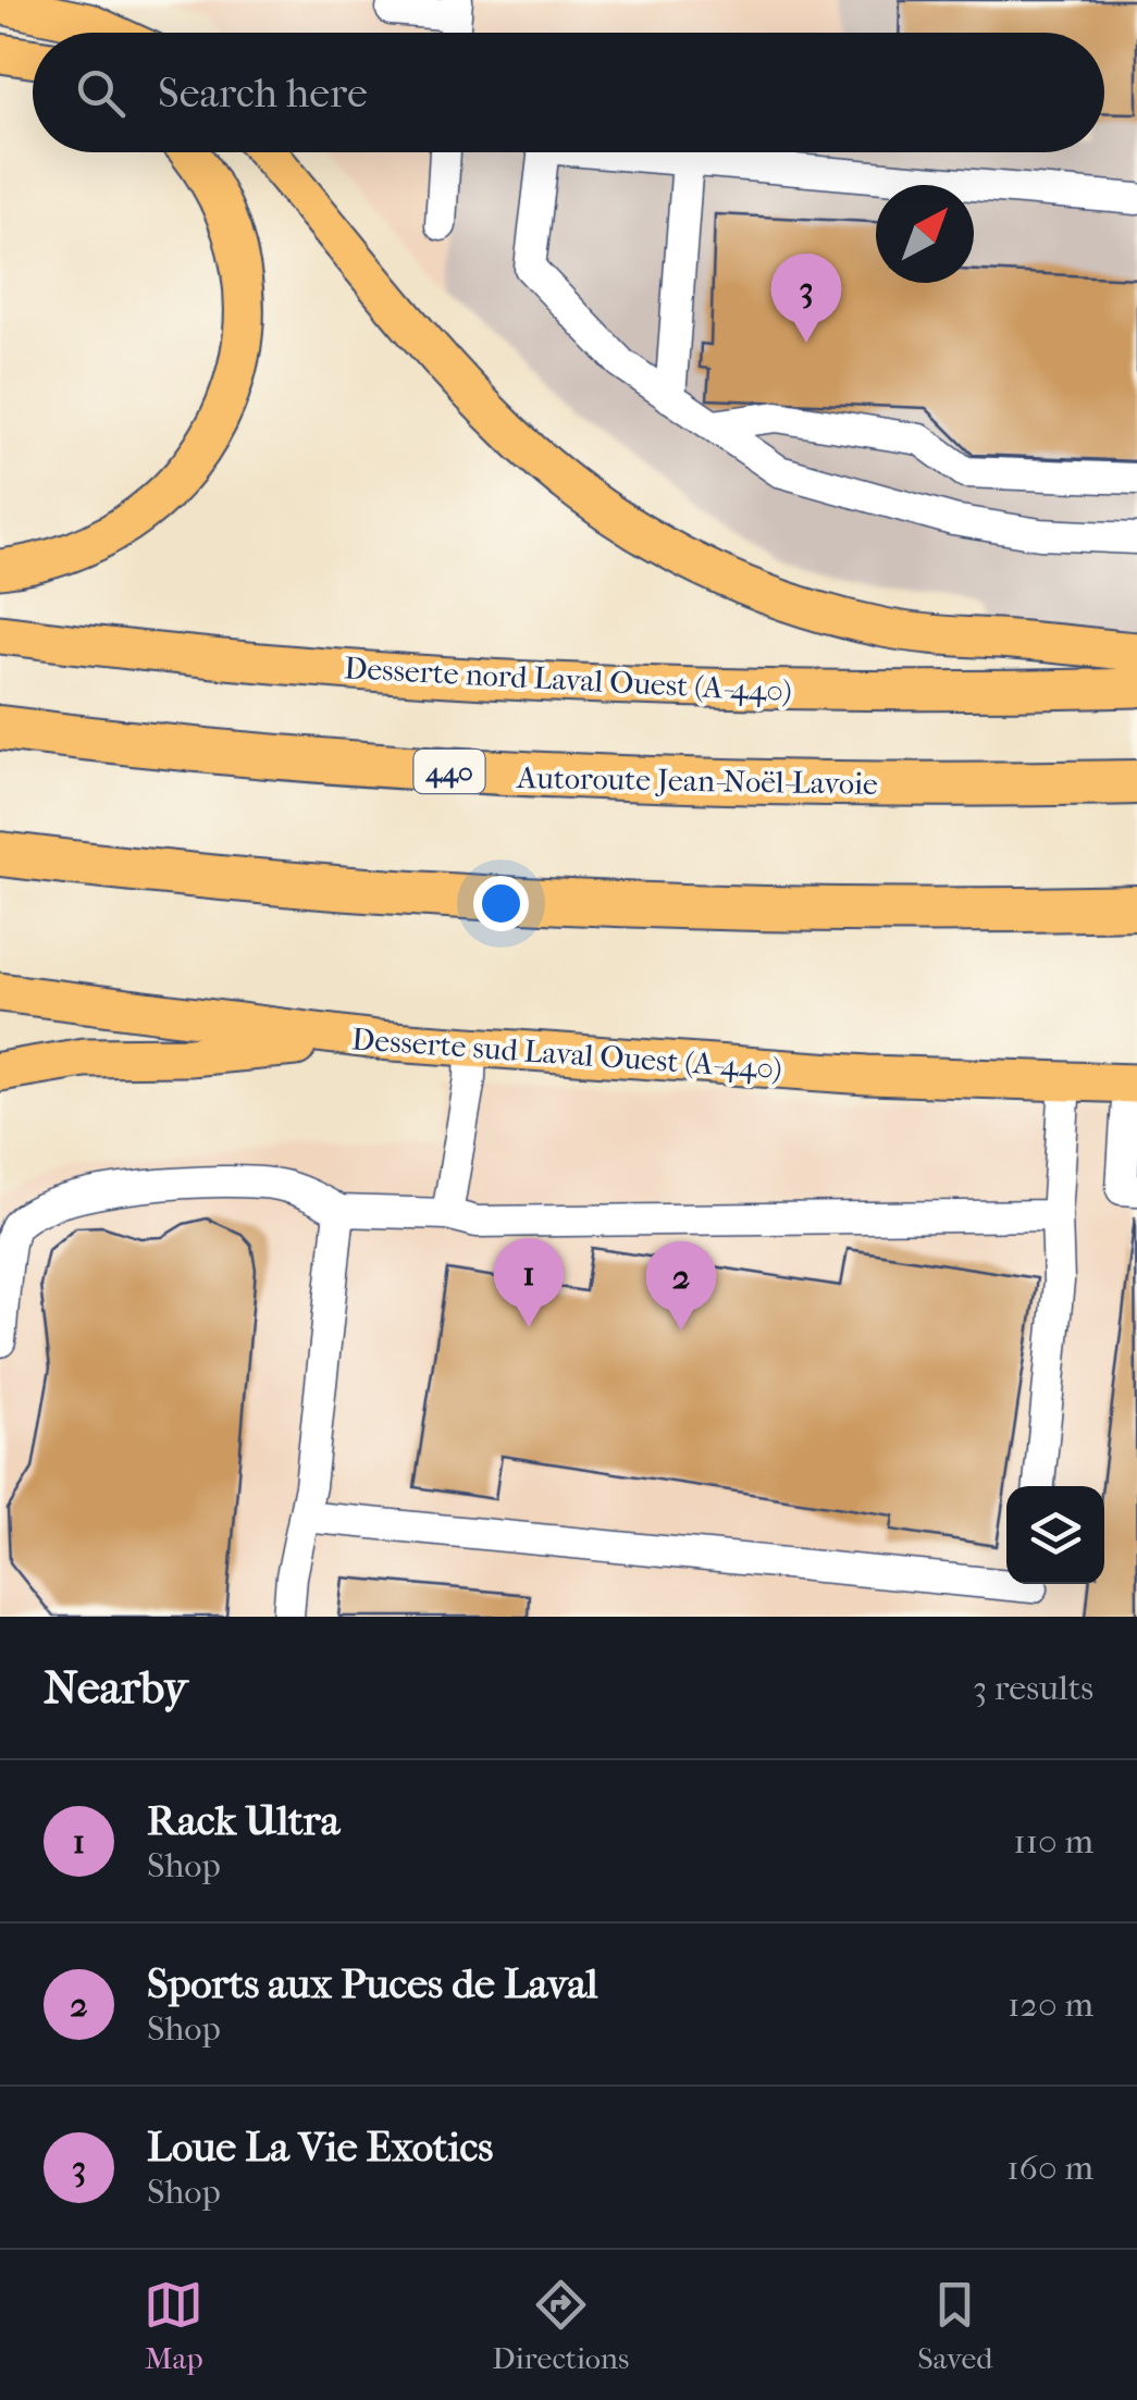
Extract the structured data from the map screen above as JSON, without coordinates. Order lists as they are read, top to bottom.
{
  "streets": {
    "highway": ["440", "Autoroute Jean-Noël-Lavoie"],
    "main road": ["Desserte nord Laval Ouest (A-440)", "Desserte sud Laval Ouest (A-440)"]
  },
  "north": "top right",
  "page": {
    "search": "Search here",
    "pins": ["3", "1", "2"],
    "heading": ["Nearby", "3 results"],
    "list": [
      {
        "mark": "1",
        "name": "Rack Ultra",
        "note": "Shop",
        "value": "110 m"
      },
      {
        "mark": "2",
        "name": "Sports aux Puces de Laval",
        "note": "Shop",
        "value": "120 m"
      },
      {
        "mark": "3",
        "name": "Loue La Vie Exotics",
        "note": "Shop",
        "value": "160 m"
      }
    ],
    "nav": ["Map", "Directions", "Saved"]
  }
}
